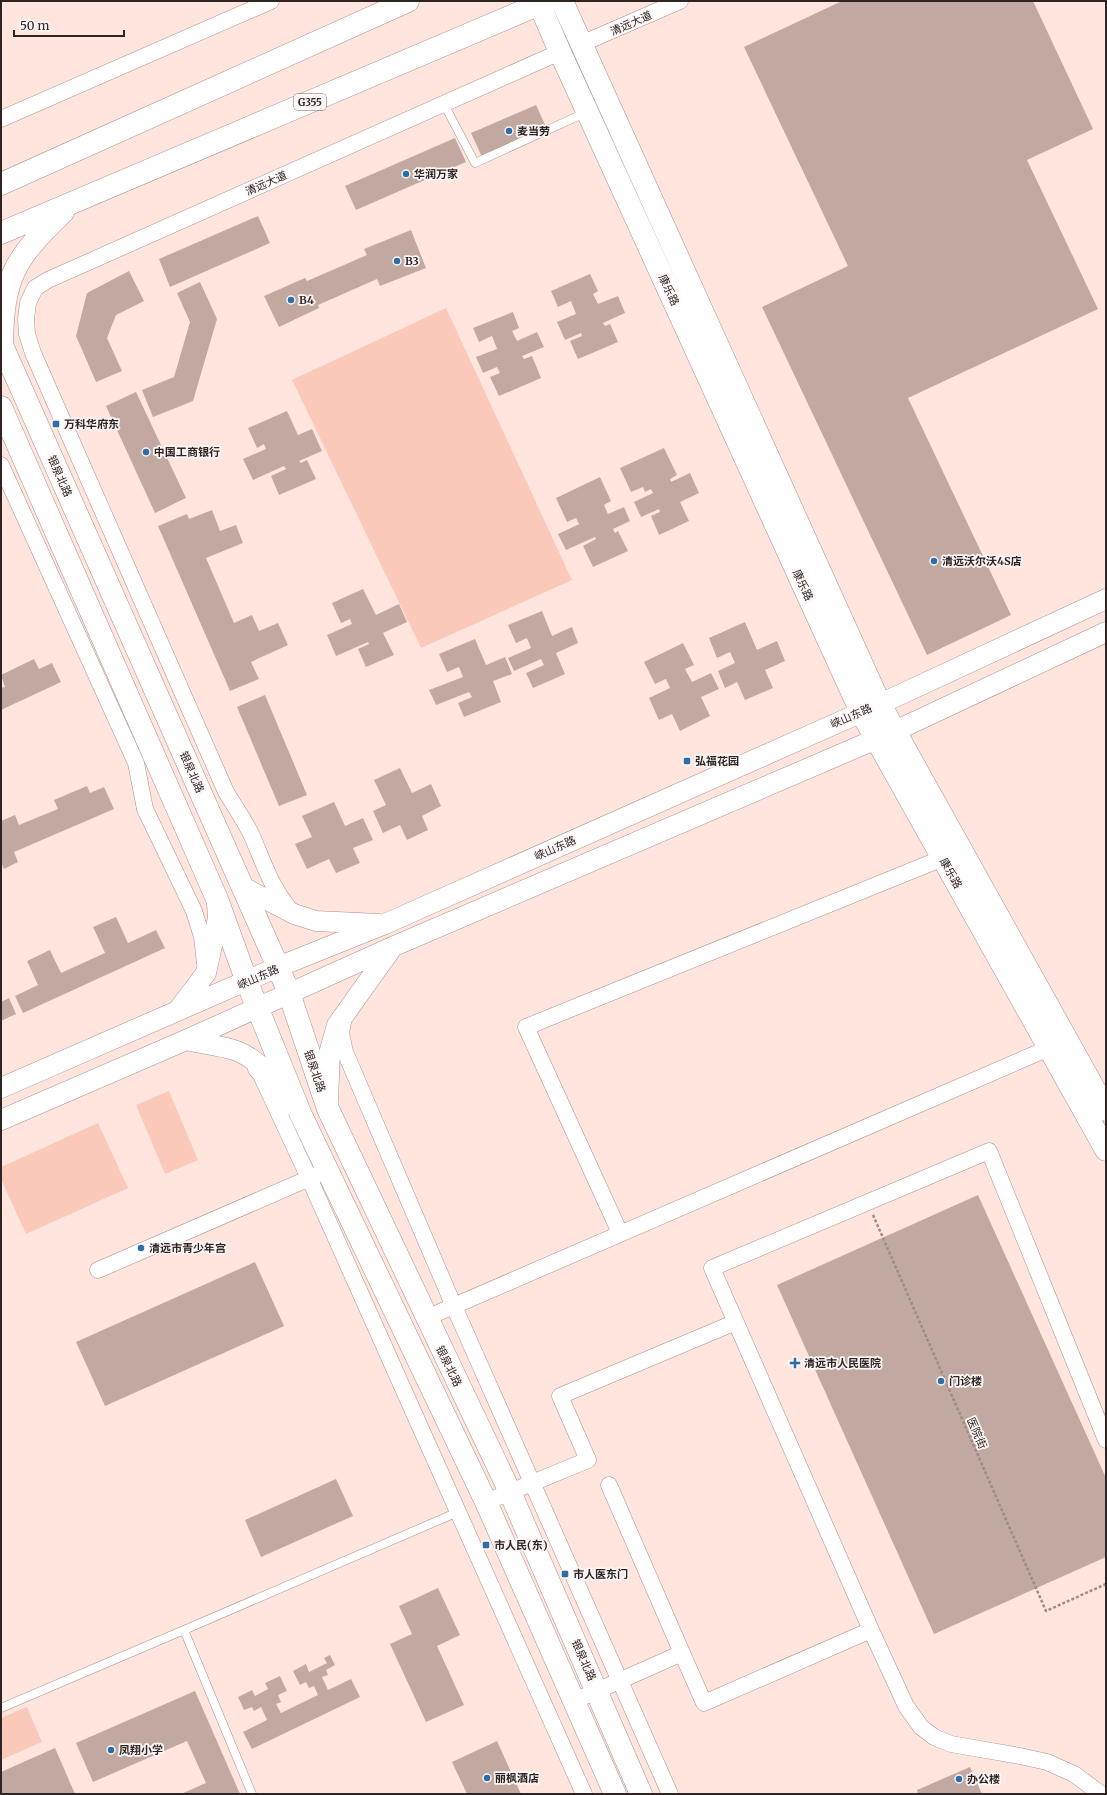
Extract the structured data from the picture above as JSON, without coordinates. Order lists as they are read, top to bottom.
{
  "streets": {
    "main road": ["G355", "康乐路", "银泉北路"],
    "street": ["清远大道", "峡山东路"],
    "path": ["医院街"]
  },
  "crossings": [
    ["清远大道", "康乐路"],
    ["G355", "康乐路"],
    ["康乐路", "峡山东路"],
    ["银泉北路", "峡山东路"]
  ],
  "places": {
    "other": [
      "麦当劳",
      "华润万家",
      "B3",
      "B4",
      "中国工商银行",
      "清远沃尔沃4S店",
      "清远市青少年宫",
      "门诊楼",
      "凤翔小学",
      "丽枫酒店",
      "办公楼"
    ],
    "transit": [
      "万科华府东",
      "弘福花园",
      "市人民(东)",
      "市人医东门"
    ],
    "health": ["清远市人民医院"]
  },
  "scale_bar": "50 m"
}
